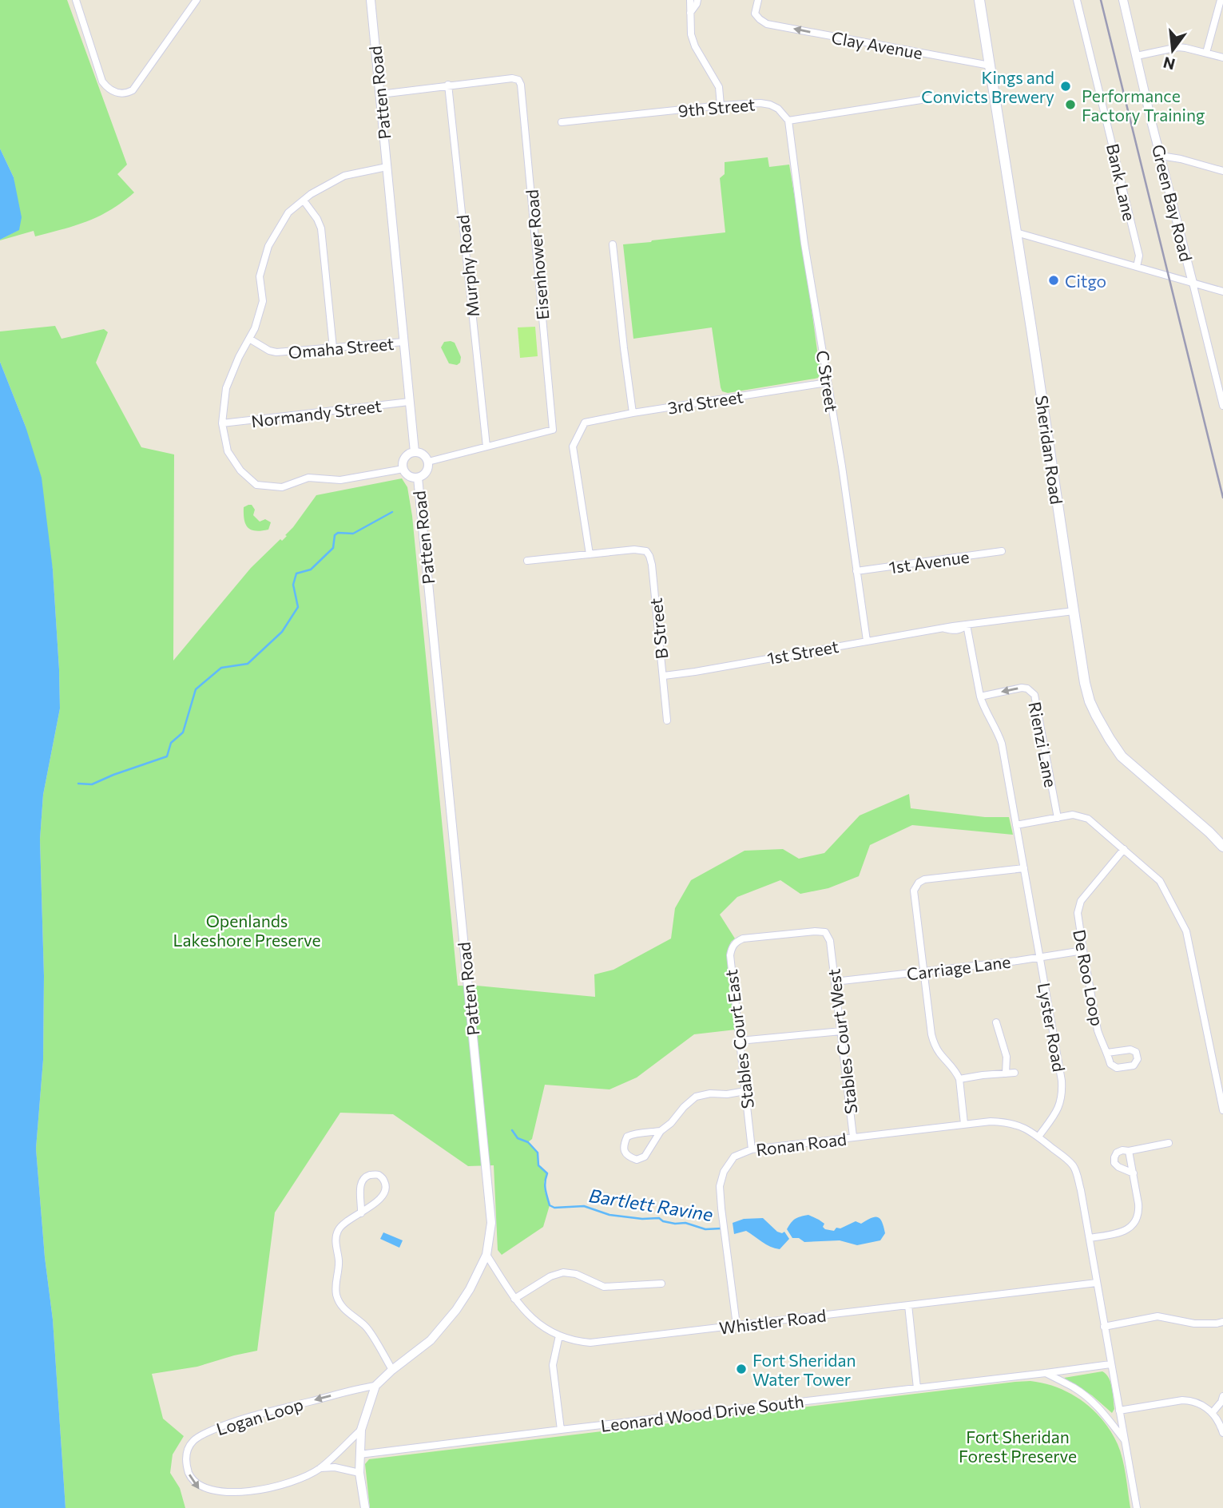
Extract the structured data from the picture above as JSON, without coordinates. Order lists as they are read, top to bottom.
{
  "streets": {
    "main road": ["Sheridan Road"],
    "street": [
      "Clay Avenue",
      "Patten Road",
      "9th Street",
      "Bank Lane",
      "Green Bay Road",
      "Eisenhower Road",
      "Murphy Road",
      "Omaha Street",
      "C Street",
      "3rd Street",
      "Normandy Street",
      "1st Avenue",
      "B Street",
      "1st Street",
      "Rienzi Lane",
      "Carriage Lane",
      "De Roo Loop",
      "Lyster Road",
      "Stables Court East",
      "Stables Court West",
      "Ronan Road",
      "Whistler Road",
      "Leonard Wood Drive South",
      "Logan Loop"
    ]
  },
  "crossings": [
    ["Clay Avenue", "Sheridan Road"],
    ["Patten Road", "Omaha Street"],
    ["Patten Road", "Normandy Street"],
    ["Patten Road", "Whistler Road"],
    ["Patten Road", "Leonard Wood Drive South"],
    ["Patten Road", "Logan Loop"],
    ["9th Street", "C Street"],
    ["Eisenhower Road", "Murphy Road"],
    ["C Street", "3rd Street"],
    ["C Street", "1st Avenue"],
    ["C Street", "1st Street"],
    ["3rd Street", "B Street"],
    ["Sheridan Road", "1st Street"],
    ["B Street", "1st Street"],
    ["1st Street", "Lyster Road"],
    ["Rienzi Lane", "Lyster Road"],
    ["Carriage Lane", "De Roo Loop"],
    ["Carriage Lane", "Lyster Road"],
    ["Carriage Lane", "Stables Court West"],
    ["Lyster Road", "Ronan Road"],
    ["Stables Court East", "Stables Court West"],
    ["Stables Court East", "Ronan Road"],
    ["Stables Court West", "Ronan Road"],
    ["Ronan Road", "Whistler Road"]
  ],
  "one_way": ["Clay Avenue"],
  "water": ["Bartlett Ravine"],
  "parks": ["Openlands Lakeshore Preserve", "Fort Sheridan Forest Preserve"],
  "places": [
    "Kings and Convicts Brewery",
    "Performance Factory Training",
    "Citgo",
    "Fort Sheridan Water Tower"
  ],
  "north": "bottom"
}
